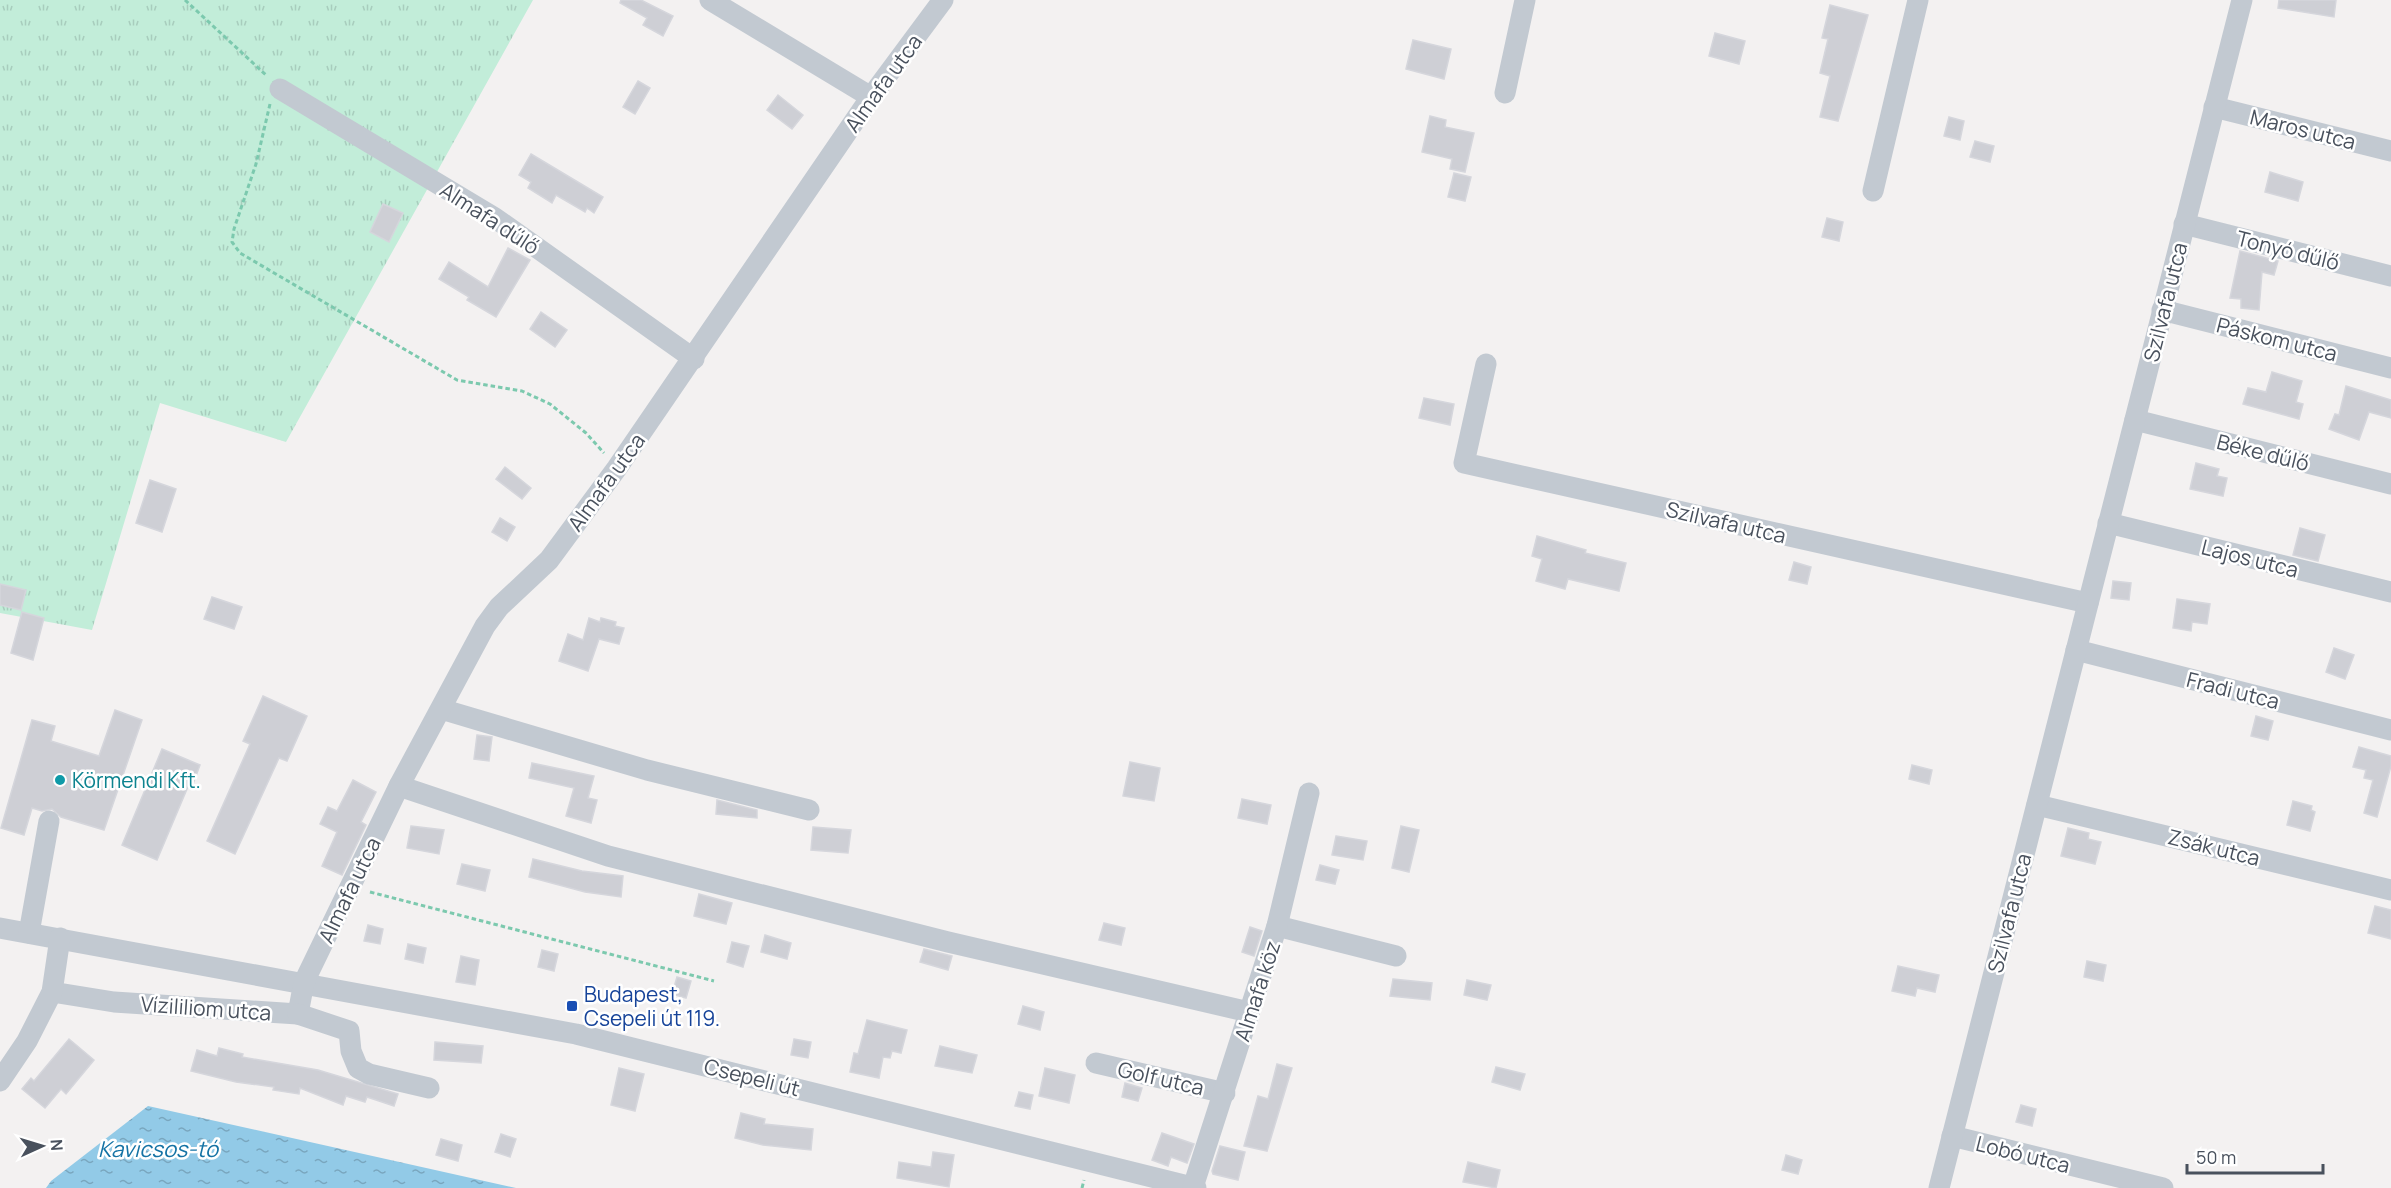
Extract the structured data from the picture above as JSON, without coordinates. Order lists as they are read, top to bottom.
{
  "streets": {
    "street": [
      "Almafa utca",
      "Maros utca",
      "Almafa dűlő",
      "Tonyó dűlő",
      "Szilvafa utca",
      "Páskom utca",
      "Béke dűlő",
      "Lajos utca",
      "Fradi utca",
      "Zsák utca",
      "Almafa köz",
      "Vízililiom utca",
      "Csepeli út",
      "Golf utca",
      "Lobó utca"
    ]
  },
  "crossings": [
    ["Almafa utca", "Almafa dűlő"],
    ["Almafa utca", "Vízililiom utca"],
    ["Almafa utca", "Csepeli út"],
    ["Maros utca", "Szilvafa utca"],
    ["Tonyó dűlő", "Szilvafa utca"],
    ["Szilvafa utca", "Páskom utca"],
    ["Szilvafa utca", "Béke dűlő"],
    ["Szilvafa utca", "Lajos utca"],
    ["Szilvafa utca", "Fradi utca"],
    ["Szilvafa utca", "Zsák utca"],
    ["Szilvafa utca", "Lobó utca"],
    ["Almafa köz", "Csepeli út"],
    ["Almafa köz", "Golf utca"],
    ["Vízililiom utca", "Csepeli út"]
  ],
  "water": ["Kavicsos-tó"],
  "places": {
    "other": ["Körmendi Kft."],
    "transit": ["Budapest, Csepeli út 119."]
  },
  "scale_bar": "50 m",
  "north": "right"
}
